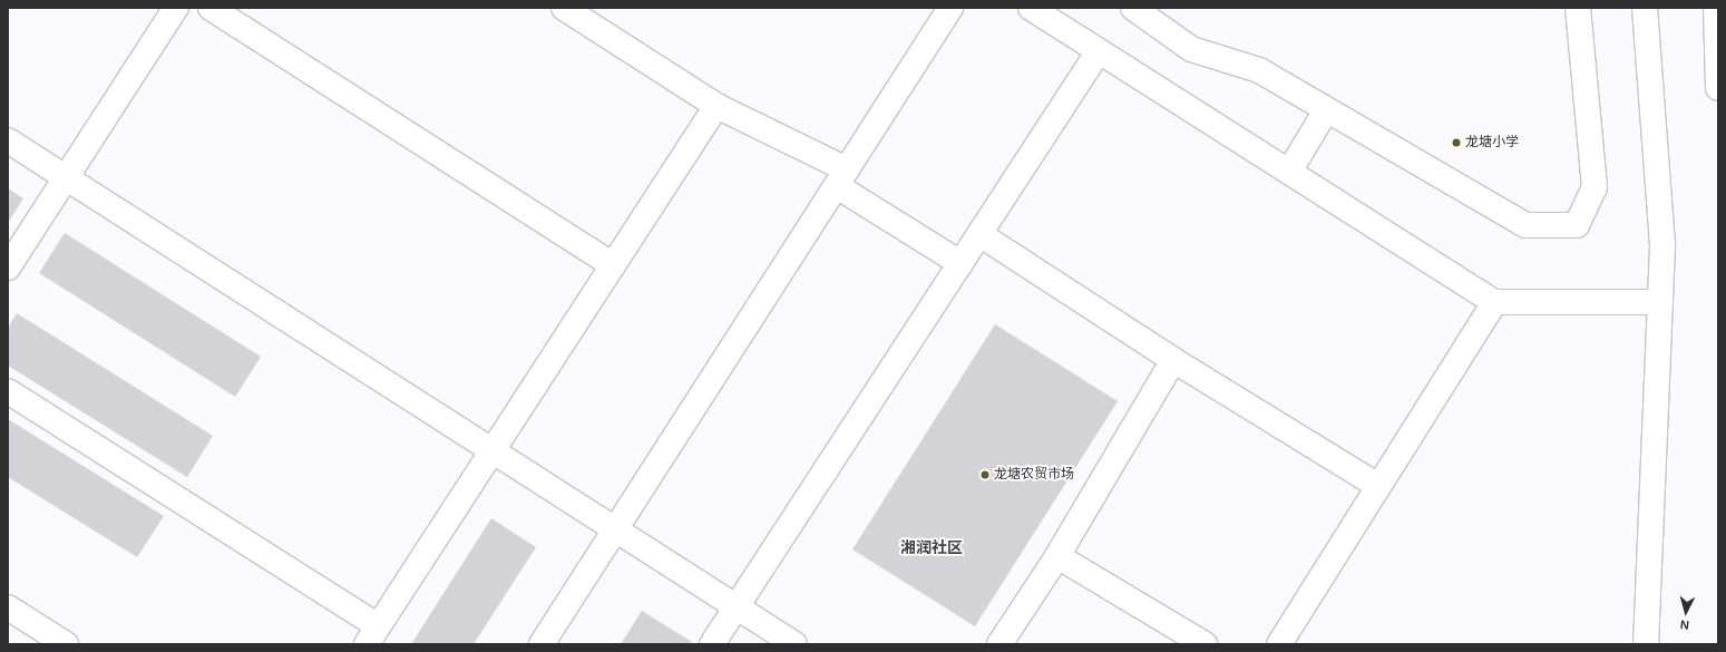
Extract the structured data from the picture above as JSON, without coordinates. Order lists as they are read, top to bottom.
{
  "districts": ["湘润社区"],
  "places": ["龙塘小学", "龙塘农贸市场"],
  "north": "bottom"
}
